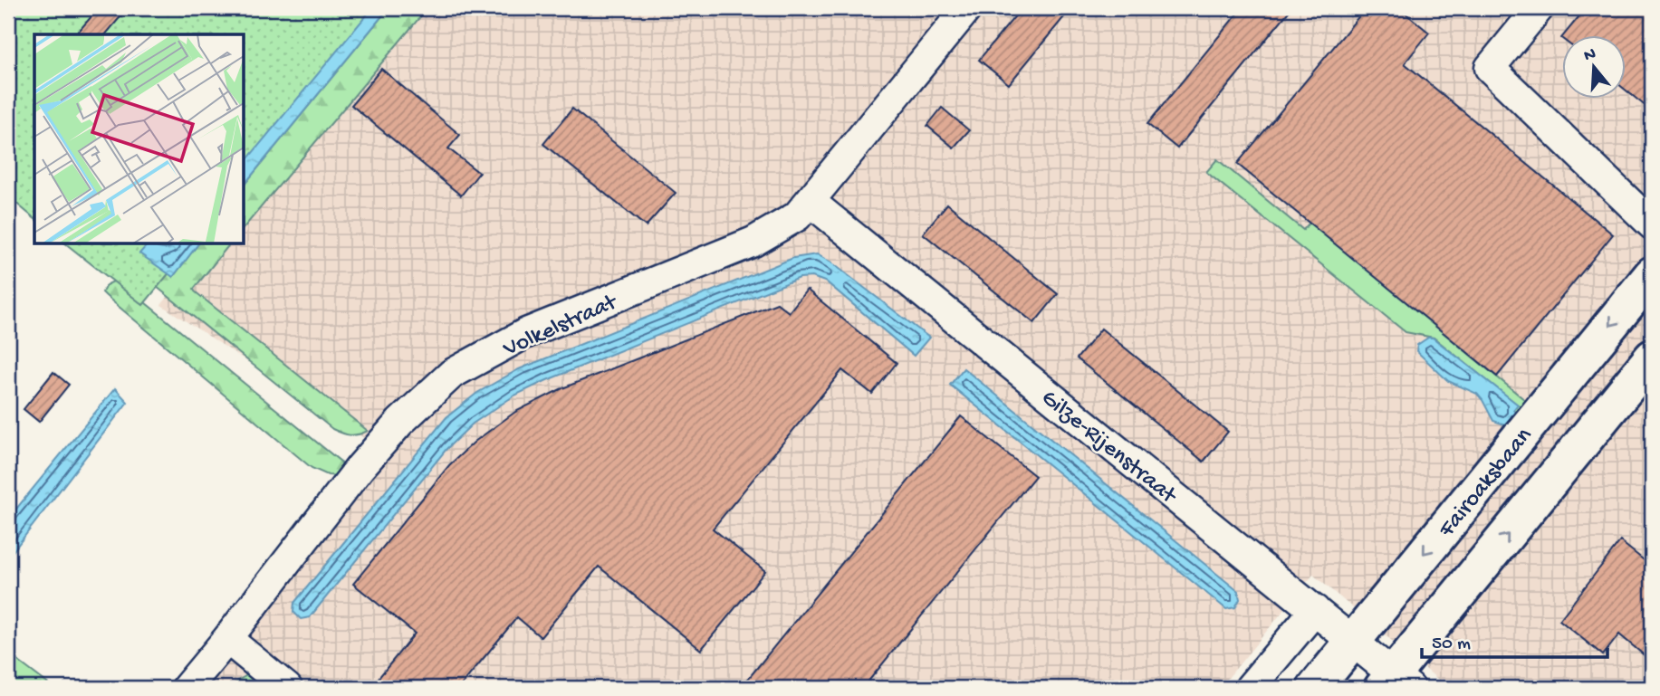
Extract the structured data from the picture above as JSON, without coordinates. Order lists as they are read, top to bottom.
{
  "streets": {
    "main road": ["Fairoaksbaan"],
    "street": ["Volkelstraat", "Gilze-Rijenstraat"]
  },
  "crossings": [
    ["Volkelstraat", "Gilze-Rijenstraat"],
    ["Gilze-Rijenstraat", "Fairoaksbaan"]
  ],
  "scale_bar": "50 m",
  "north": "top"
}
